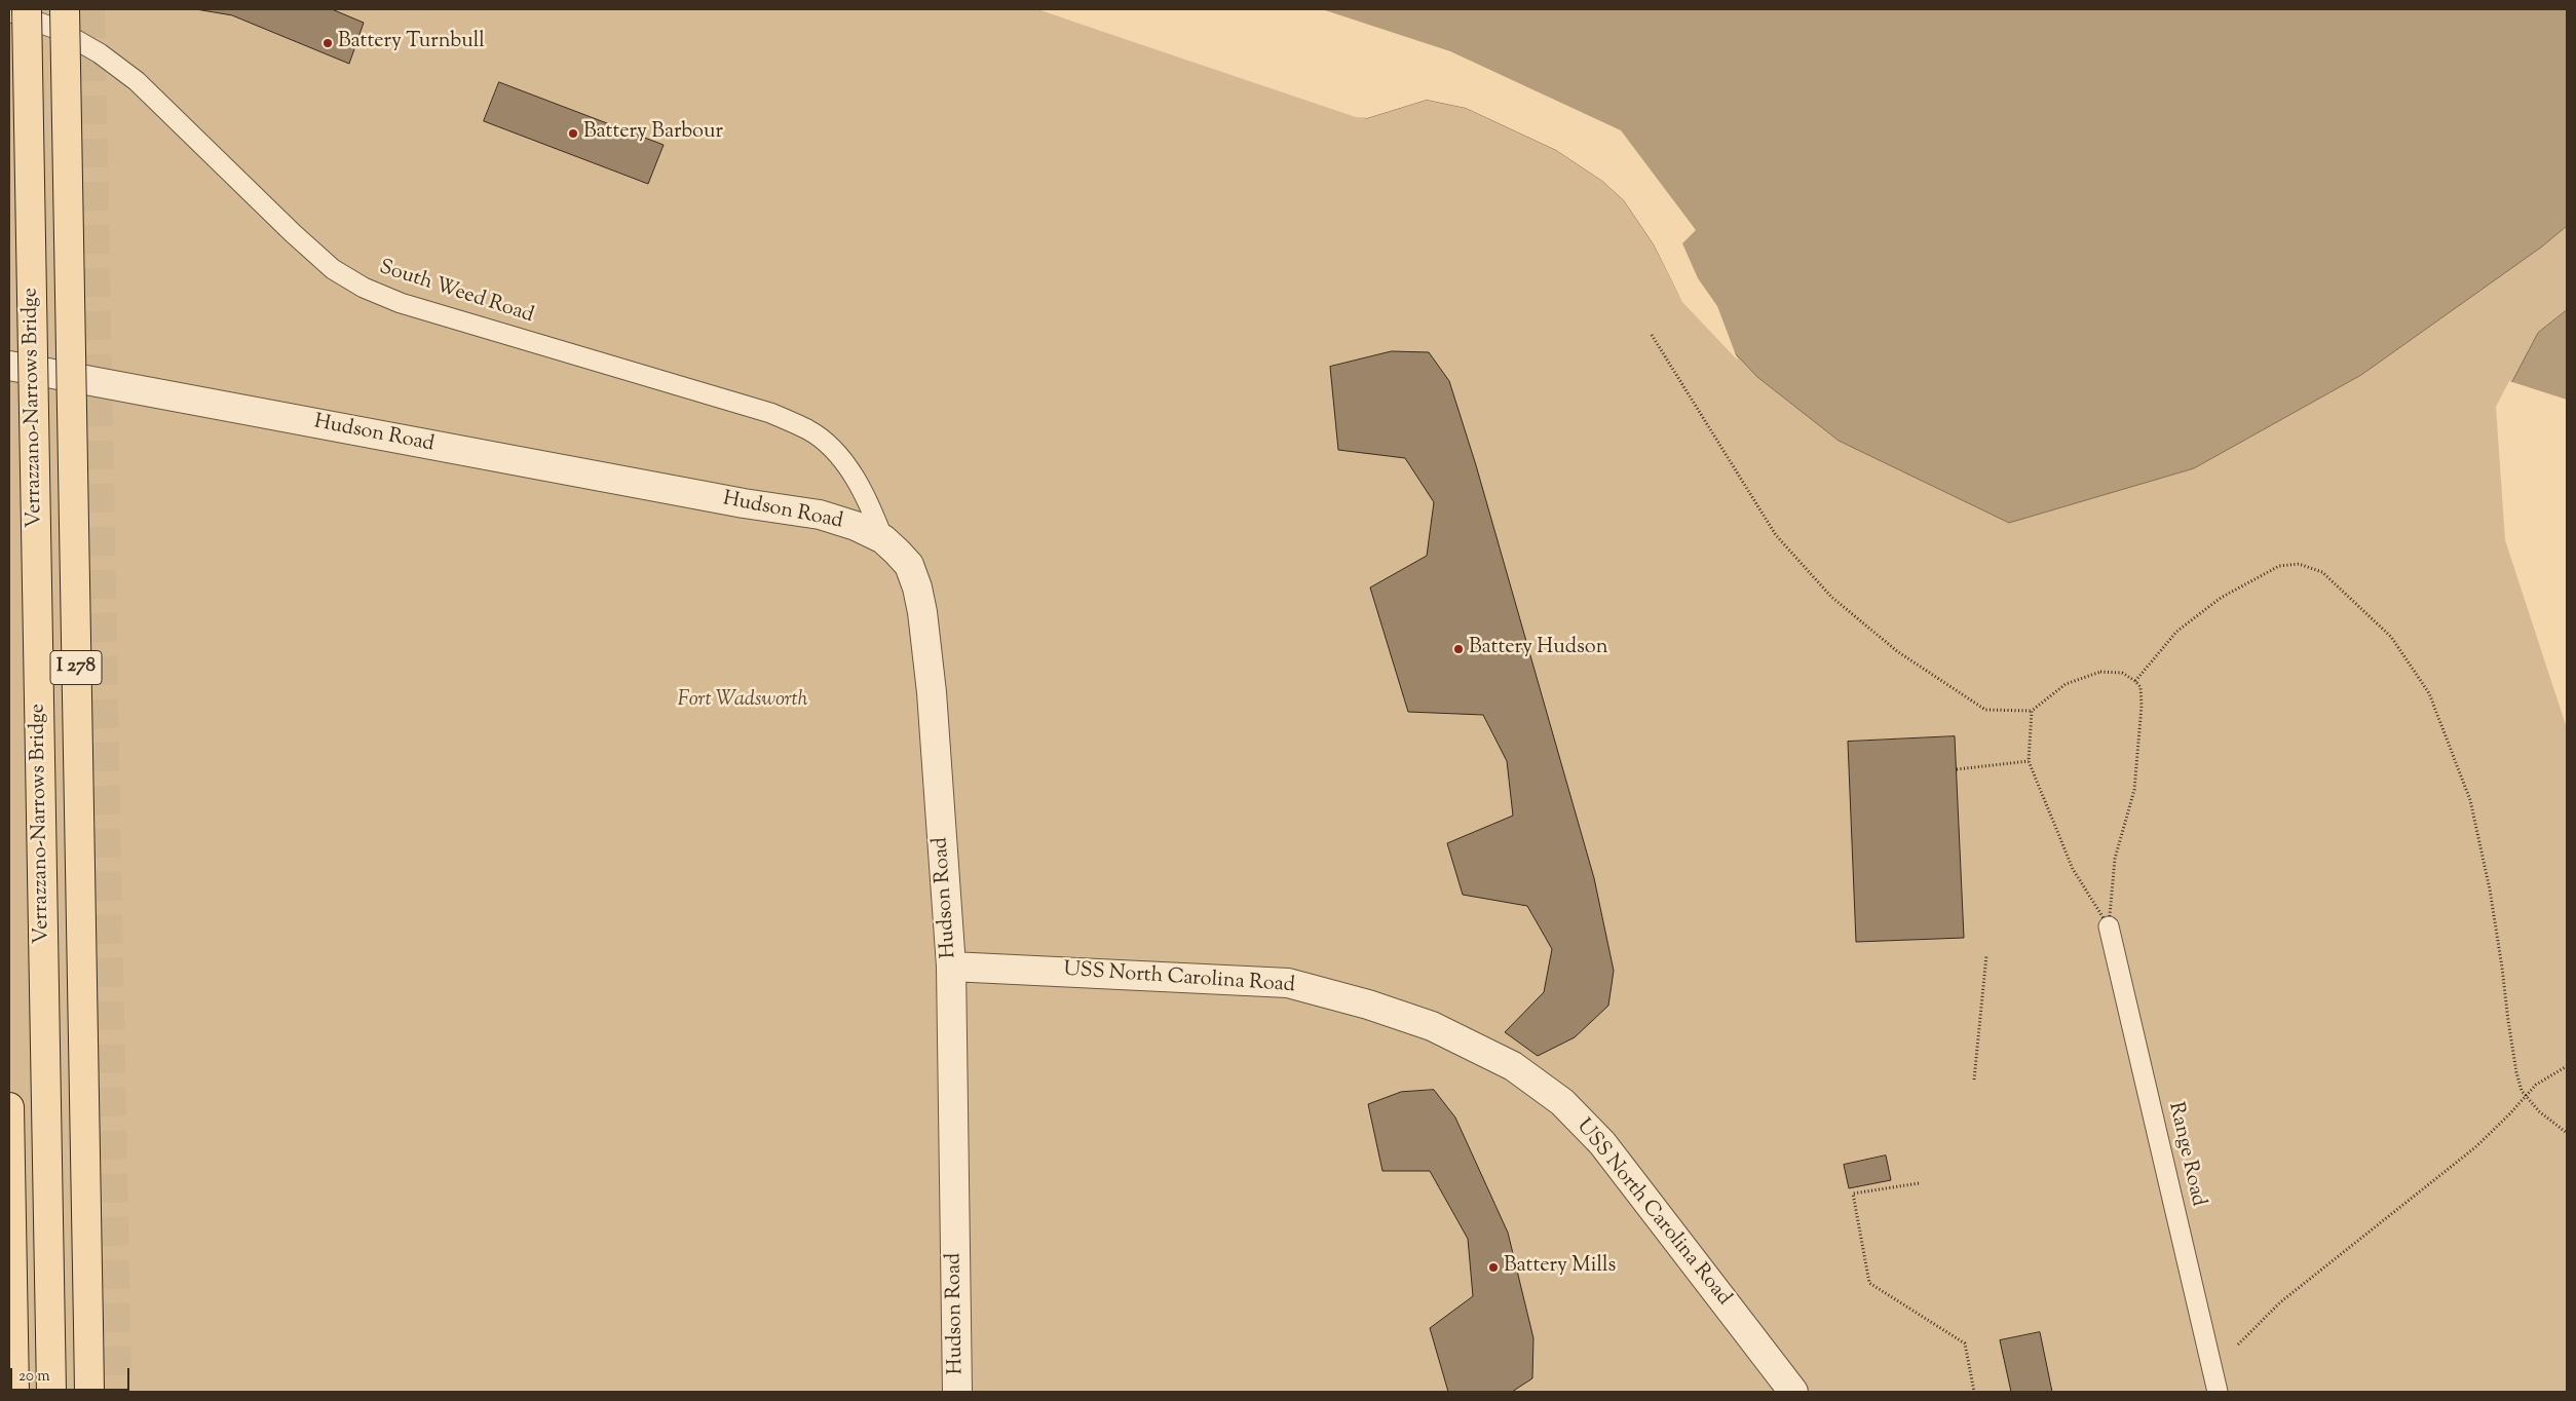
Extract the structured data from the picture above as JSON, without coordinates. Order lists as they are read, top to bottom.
{
  "streets": {
    "highway": ["Verrazzano-Narrows Bridge", "I 278"],
    "street": ["Hudson Road", "USS North Carolina Road"],
    "lane": ["South Weed Road", "Range Road"]
  },
  "crossings": [
    ["South Weed Road", "Hudson Road"],
    ["Hudson Road", "USS North Carolina Road"]
  ],
  "parks": ["Fort Wadsworth"],
  "places": [
    "Battery Turnbull",
    "Battery Barbour",
    "Battery Hudson",
    "Battery Mills"
  ],
  "scale_bar": "20 m"
}
